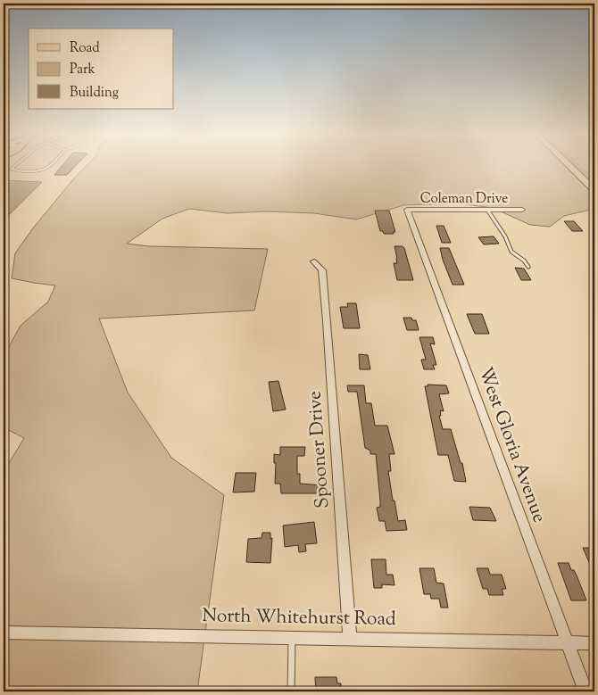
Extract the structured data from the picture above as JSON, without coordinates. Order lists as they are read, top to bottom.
{
  "streets": {
    "street": [
      "Coleman Drive",
      "West Gloria Avenue",
      "Spooner Drive",
      "North Whitehurst Road"
    ]
  },
  "crossings": [
    ["Coleman Drive", "West Gloria Avenue"],
    ["West Gloria Avenue", "North Whitehurst Road"],
    ["Spooner Drive", "North Whitehurst Road"]
  ],
  "legend": ["Road", "Park", "Building"]
}
